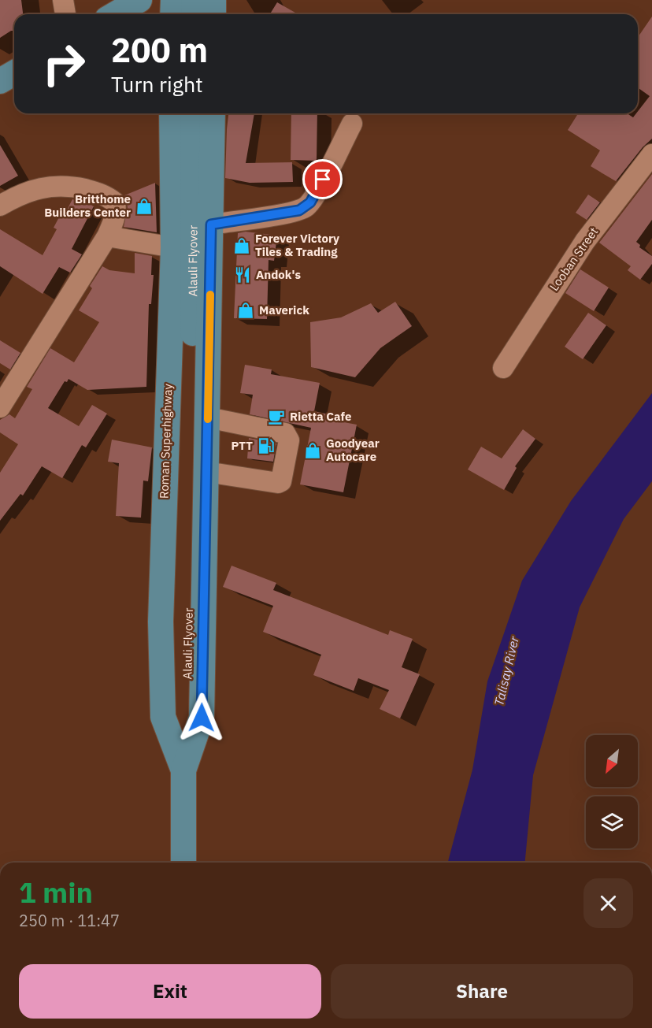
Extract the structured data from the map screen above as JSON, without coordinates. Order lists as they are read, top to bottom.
{
  "streets": {
    "main road": ["Alauli Flyover", "Roman Superhighway"],
    "street": ["Looban Street"]
  },
  "crossings": [
    ["Alauli Flyover", "Roman Superhighway"]
  ],
  "water": ["Talisay River"],
  "places": {
    "shop": [
      "Britthome Builders Center",
      "Forever Victory Tiles & Trading",
      "Maverick",
      "Goodyear Autocare"
    ],
    "restaurant": ["Andok's"],
    "cafe": ["Rietta Cafe"],
    "fuel station": ["PTT"]
  },
  "north": "bottom left",
  "page": {
    "turn": ["200 m", "Turn right"],
    "heading": ["1 min", "250 m · 11:47"],
    "buttons": ["Exit", "Share"]
  }
}
